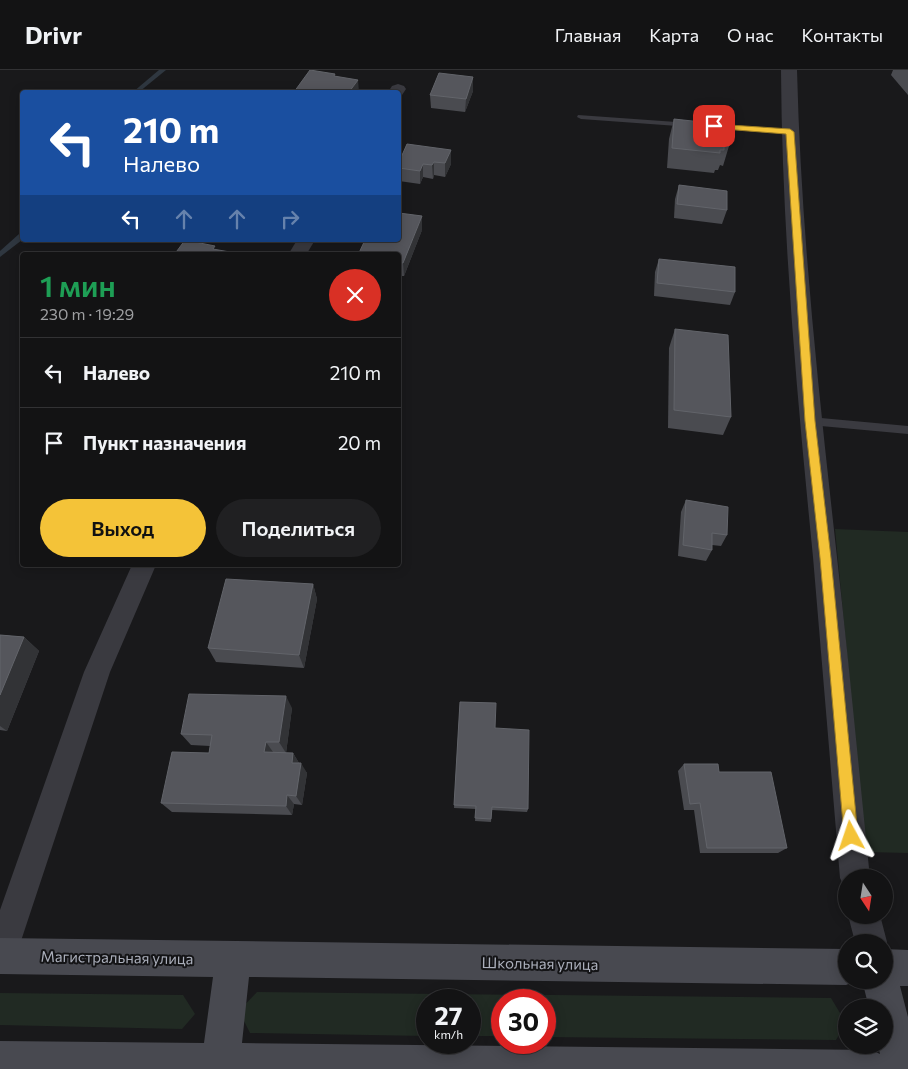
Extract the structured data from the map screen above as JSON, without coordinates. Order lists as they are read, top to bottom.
{
  "streets": {
    "main road": ["Магистральная улица", "Школьная улица"]
  },
  "crossings": [
    ["Магистральная улица", "Школьная улица"]
  ],
  "north": "bottom",
  "page": {
    "header": "Drivr",
    "nav": [
      "Главная",
      "Карта",
      "О нас",
      "Контакты"
    ],
    "turn": ["210 m", "Налево"],
    "heading": ["1 мин", "230 m · 19:29"],
    "list": [
      {
        "name": "Налево",
        "value": "210 m"
      },
      {
        "name": "Пункт назначения",
        "value": "20 m"
      }
    ],
    "buttons": ["Выход", "Поделиться"],
    "speed": "27 km/h",
    "limit": "30"
  }
}
